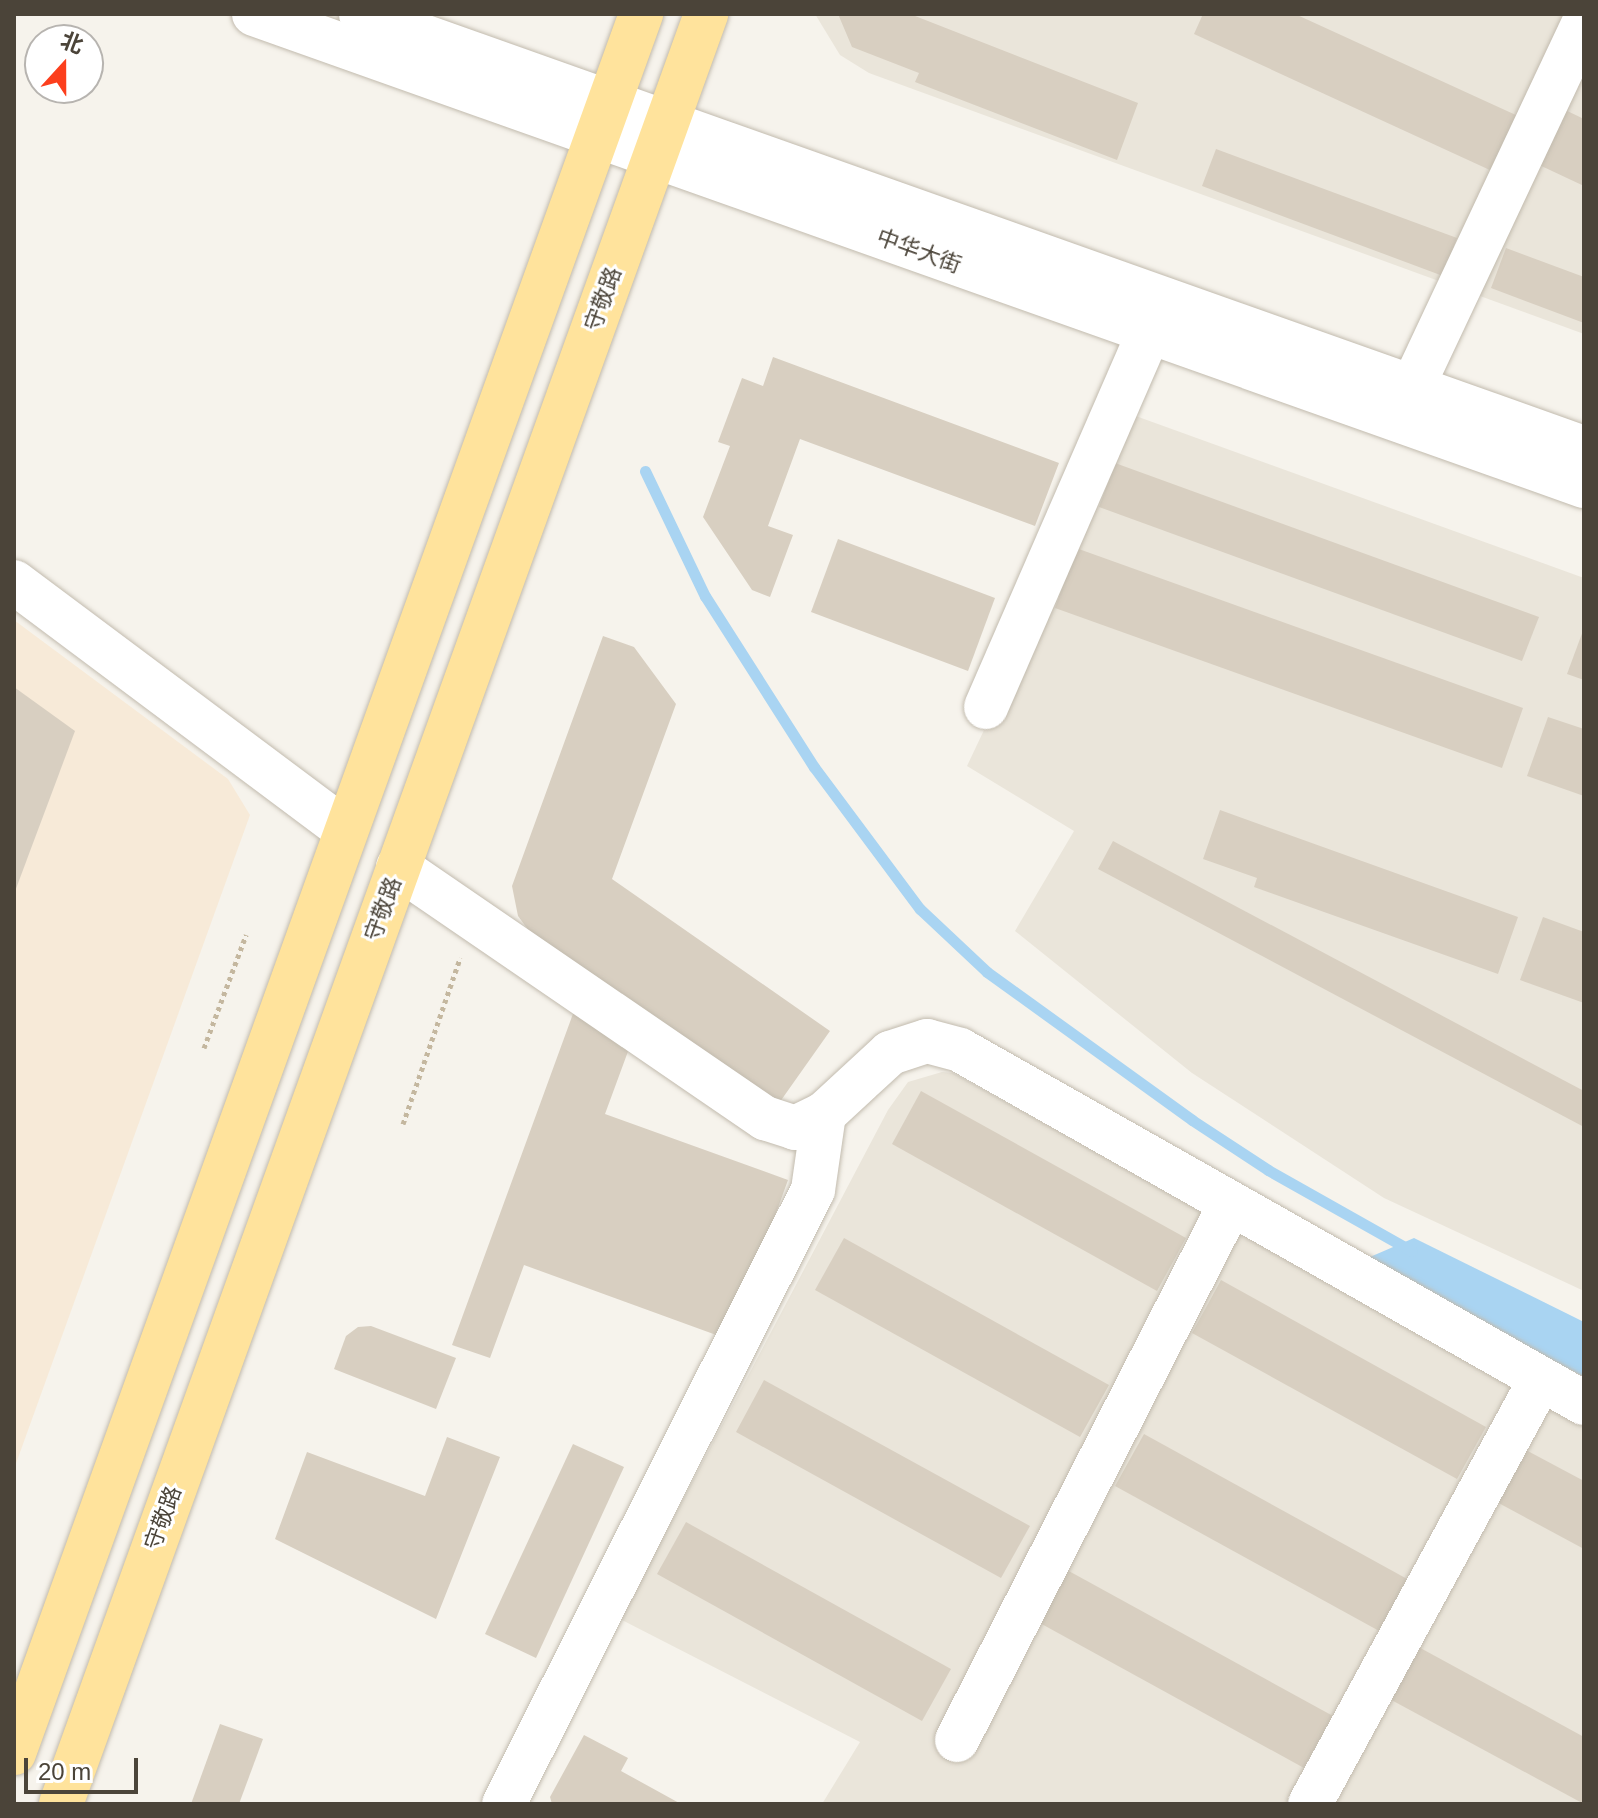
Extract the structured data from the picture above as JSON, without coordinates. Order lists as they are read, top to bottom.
{
  "streets": {
    "main road": ["守敬路"],
    "street": ["中华大街"]
  },
  "crossings": [
    ["中华大街", "守敬路"]
  ],
  "scale_bar": "20 m",
  "north": "top"
}
